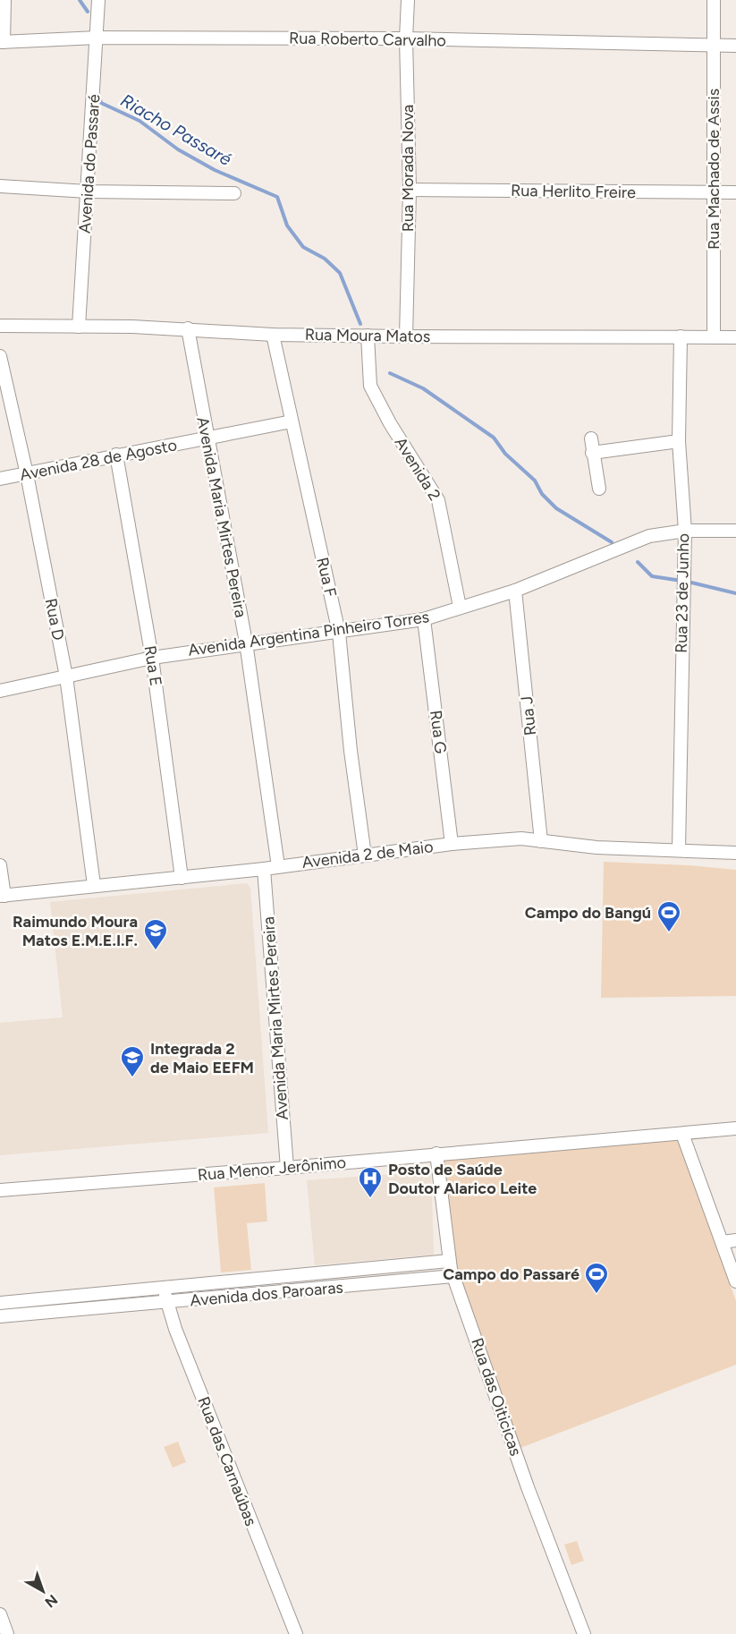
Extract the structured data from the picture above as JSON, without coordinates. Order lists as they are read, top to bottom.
{
  "streets": {
    "street": [
      "Rua Roberto Carvalho",
      "Avenida do Passaré",
      "Rua Morada Nova",
      "Rua Machado de Assis",
      "Rua Herlito Freire",
      "Rua Moura Matos",
      "Avenida 28 de Agosto",
      "Avenida 2",
      "Avenida Maria Mirtes Pereira",
      "Rua F",
      "Rua 23 de Junho",
      "Rua D",
      "Avenida Argentina Pinheiro Torres",
      "Rua E",
      "Rua J",
      "Rua G",
      "Avenida 2 de Maio",
      "Rua Menor Jerônimo",
      "Avenida dos Paroaras",
      "Rua das Oiticicas",
      "Rua das Carnaúbas"
    ]
  },
  "crossings": [
    ["Rua Roberto Carvalho", "Avenida do Passaré"],
    ["Rua Roberto Carvalho", "Rua Morada Nova"],
    ["Rua Roberto Carvalho", "Rua Machado de Assis"],
    ["Avenida do Passaré", "Rua Moura Matos"],
    ["Rua Morada Nova", "Rua Herlito Freire"],
    ["Rua Morada Nova", "Rua Moura Matos"],
    ["Rua Machado de Assis", "Rua Herlito Freire"],
    ["Rua Machado de Assis", "Rua Moura Matos"],
    ["Rua Moura Matos", "Avenida 2"],
    ["Rua Moura Matos", "Avenida Maria Mirtes Pereira"],
    ["Rua Moura Matos", "Rua F"],
    ["Rua Moura Matos", "Rua 23 de Junho"],
    ["Avenida 28 de Agosto", "Avenida Maria Mirtes Pereira"],
    ["Avenida 28 de Agosto", "Rua F"],
    ["Avenida 28 de Agosto", "Rua D"],
    ["Avenida 28 de Agosto", "Rua E"],
    ["Avenida 2", "Avenida Argentina Pinheiro Torres"],
    ["Avenida Maria Mirtes Pereira", "Avenida Argentina Pinheiro Torres"],
    ["Avenida Maria Mirtes Pereira", "Avenida 2 de Maio"],
    ["Avenida Maria Mirtes Pereira", "Rua Menor Jerônimo"],
    ["Rua F", "Avenida Argentina Pinheiro Torres"],
    ["Rua F", "Avenida 2 de Maio"],
    ["Rua 23 de Junho", "Avenida Argentina Pinheiro Torres"],
    ["Rua 23 de Junho", "Avenida 2 de Maio"],
    ["Rua D", "Avenida Argentina Pinheiro Torres"],
    ["Rua D", "Avenida 2 de Maio"],
    ["Avenida Argentina Pinheiro Torres", "Rua E"],
    ["Avenida Argentina Pinheiro Torres", "Rua J"],
    ["Avenida Argentina Pinheiro Torres", "Rua G"],
    ["Rua E", "Avenida 2 de Maio"],
    ["Rua J", "Avenida 2 de Maio"],
    ["Rua G", "Avenida 2 de Maio"],
    ["Rua Menor Jerônimo", "Rua das Oiticicas"],
    ["Avenida dos Paroaras", "Rua das Oiticicas"],
    ["Avenida dos Paroaras", "Rua das Carnaúbas"]
  ],
  "water": ["Riacho Passaré"],
  "places": {
    "sports": ["Campo do Bangú", "Campo do Passaré"],
    "school or university": ["Raimundo Moura Matos E.M.E.I.F.", "Integrada 2 de Maio EEFM"],
    "hospital": ["Posto de Saúde Doutor Alarico Leite"]
  },
  "north": "bottom right"
}
